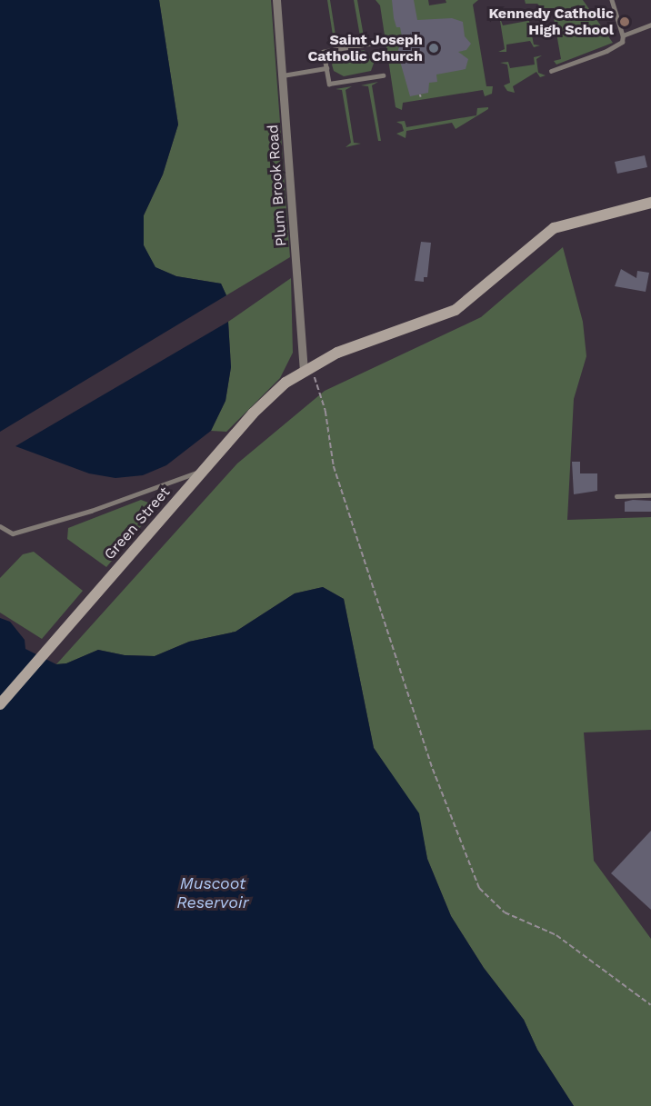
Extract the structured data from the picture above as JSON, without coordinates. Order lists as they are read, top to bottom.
{
  "streets": {
    "main road": ["Green Street"],
    "street": ["Plum Brook Road"]
  },
  "crossings": [
    ["Plum Brook Road", "Green Street"]
  ],
  "water": ["Muscoot Reservoir"],
  "places": ["Kennedy Catholic High School", "Saint Joseph Catholic Church"]
}
